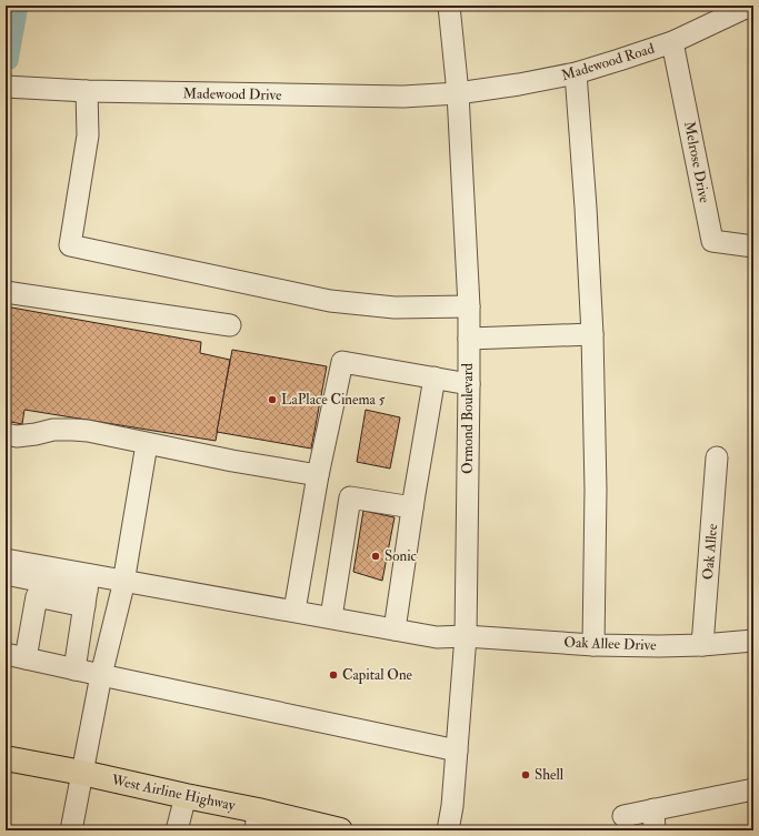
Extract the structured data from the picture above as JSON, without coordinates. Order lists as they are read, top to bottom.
{
  "streets": {
    "highway": ["West Airline Highway"],
    "street": [
      "Madewood Road",
      "Madewood Drive",
      "Melrose Drive",
      "Ormond Boulevard",
      "Oak Allee",
      "Oak Allee Drive"
    ]
  },
  "crossings": [
    ["Madewood Road", "Madewood Drive"],
    ["Madewood Road", "Melrose Drive"],
    ["Madewood Road", "Ormond Boulevard"],
    ["Madewood Drive", "Ormond Boulevard"],
    ["Ormond Boulevard", "Oak Allee Drive"],
    ["Oak Allee", "Oak Allee Drive"]
  ],
  "places": [
    "LaPlace Cinema 5",
    "Sonic",
    "Capital One",
    "Shell"
  ]
}
